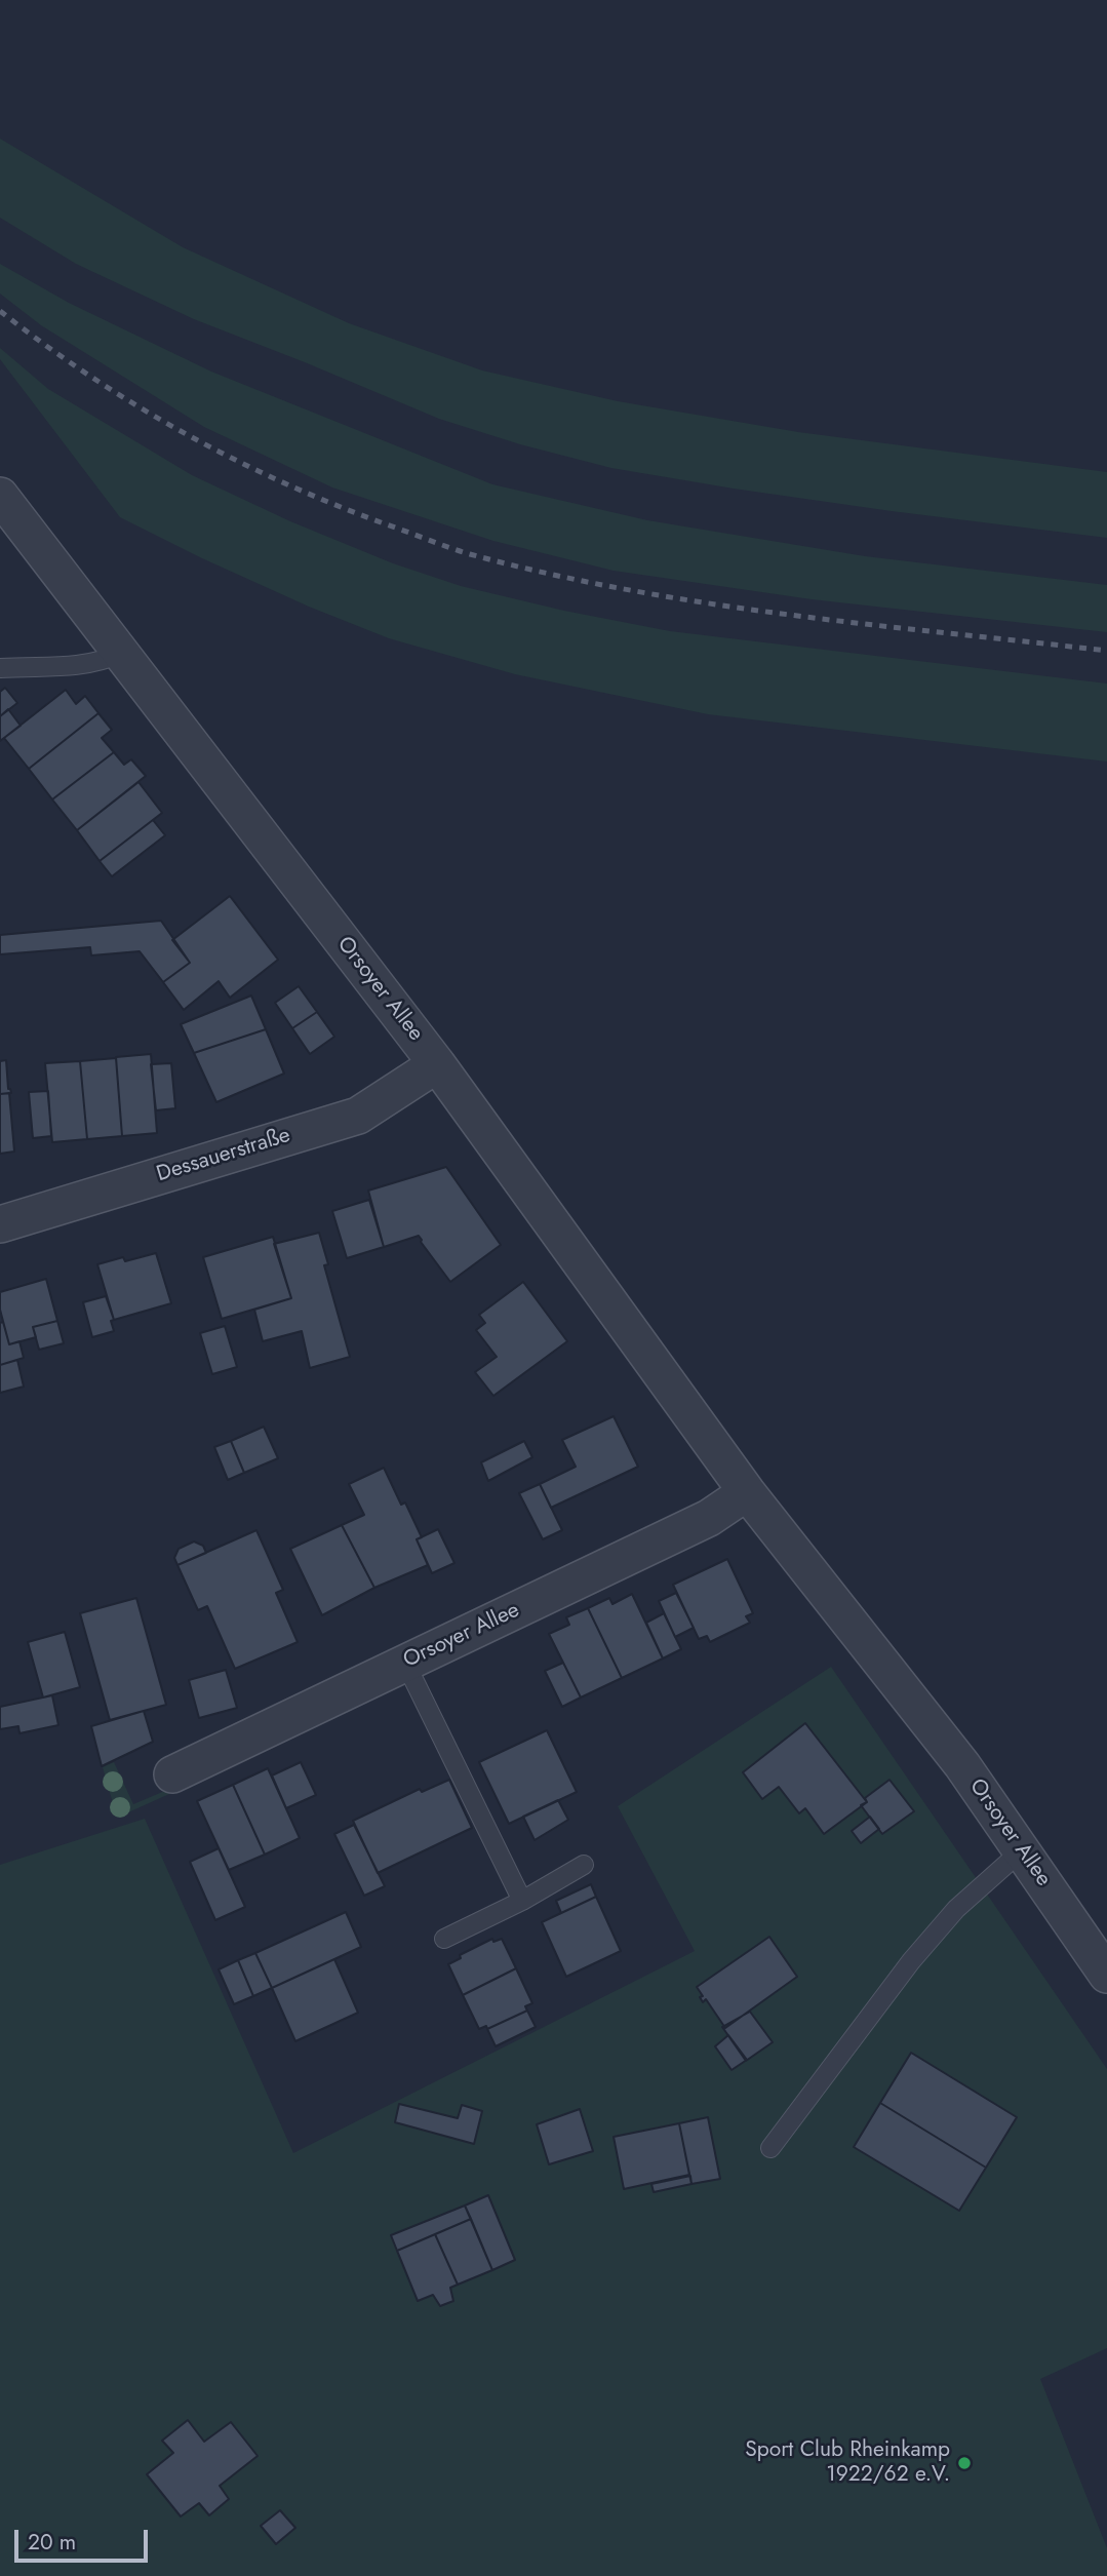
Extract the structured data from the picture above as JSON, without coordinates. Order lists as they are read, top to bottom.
{
  "streets": {
    "street": ["Orsoyer Allee", "Dessauerstraße"]
  },
  "crossings": [
    ["Orsoyer Allee", "Dessauerstraße"]
  ],
  "places": ["Sport Club Rheinkamp 1922/62 e.V."],
  "scale_bar": "20 m"
}
